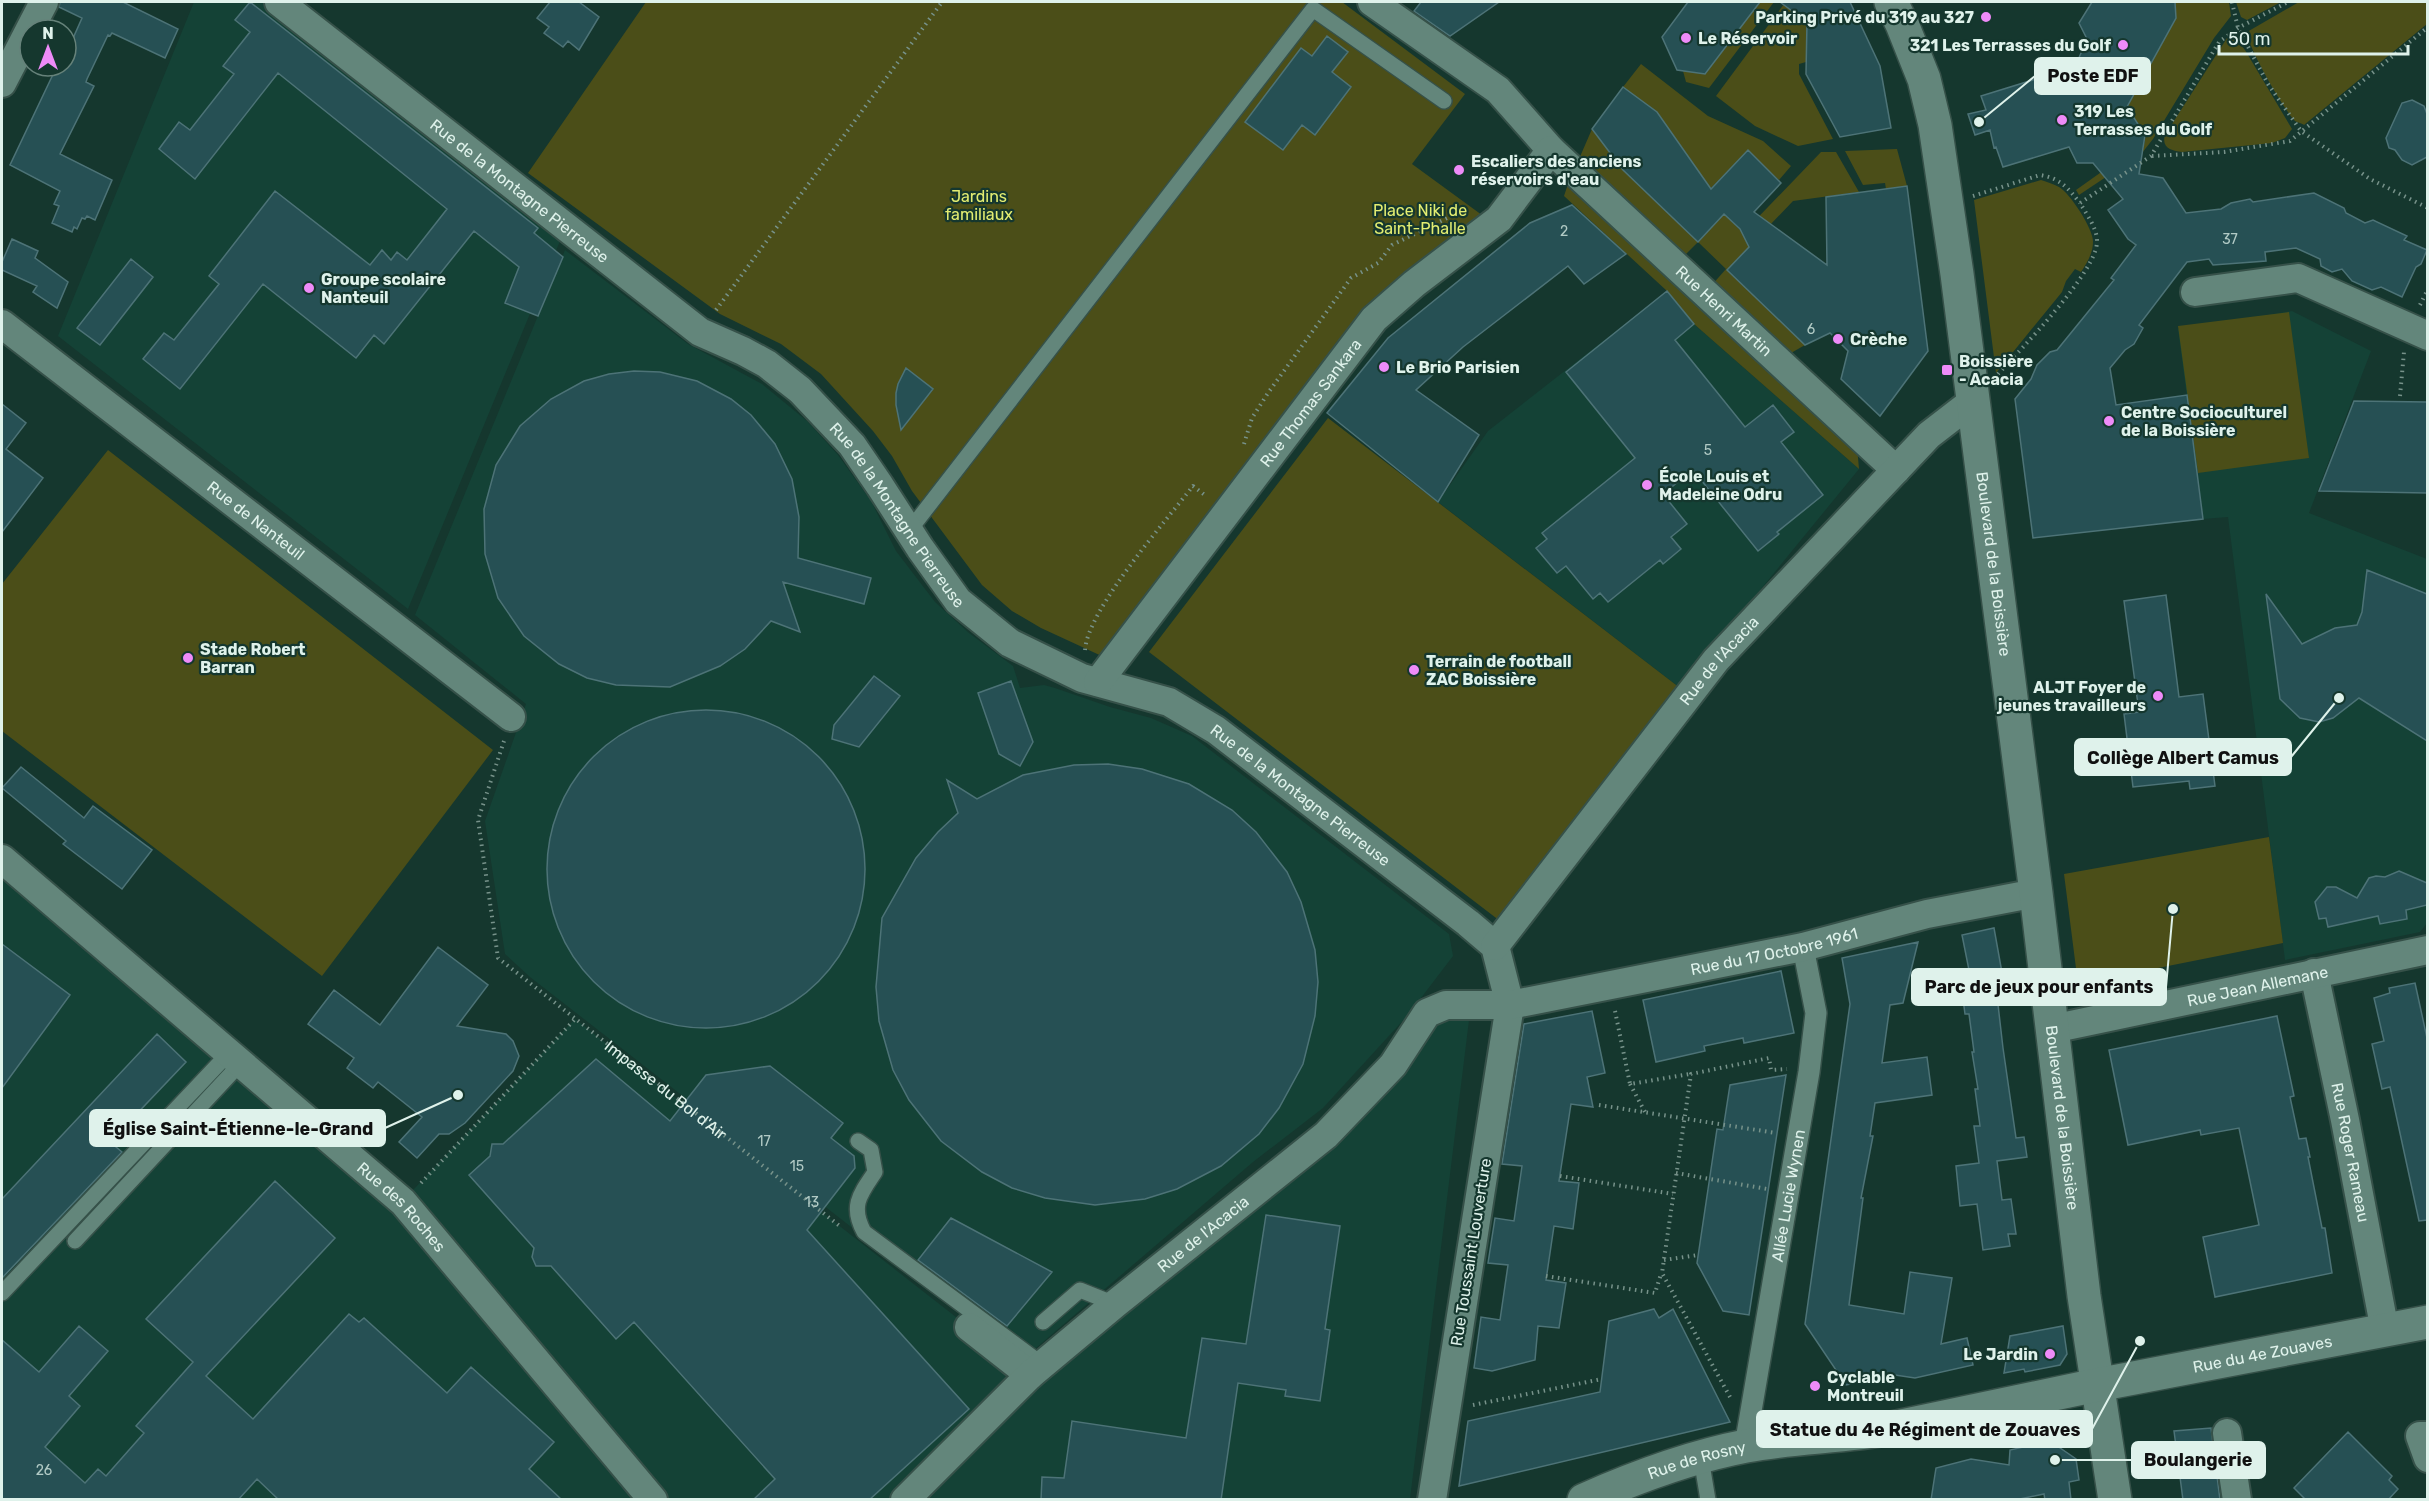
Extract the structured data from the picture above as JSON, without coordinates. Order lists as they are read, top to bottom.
{
  "streets": {
    "main road": ["Boulevard de la Boissière", "Rue du 4e Zouaves", "Rue de Rosny"],
    "street": [
      "Rue de la Montagne Pierreuse",
      "Rue Henri Martin",
      "Rue Thomas Sankara",
      "Rue de Nanteuil",
      "Rue de l'Acacia",
      "Rue du 17 Octobre 1961",
      "Rue Jean Allemane",
      "Rue Roger Rameau",
      "Allée Lucie Wynen",
      "Rue des Roches",
      "Rue Toussaint Louverture"
    ],
    "path": ["Impasse du Bol d'Air"]
  },
  "crossings": [
    ["Rue de la Montagne Pierreuse", "Rue Thomas Sankara"],
    ["Rue de la Montagne Pierreuse", "Rue de l'Acacia"],
    ["Rue Henri Martin", "Rue Thomas Sankara"],
    ["Rue Henri Martin", "Rue de l'Acacia"],
    ["Rue de Nanteuil", "Impasse du Bol d'Air"],
    ["Boulevard de la Boissière", "Rue de l'Acacia"],
    ["Boulevard de la Boissière", "Rue du 17 Octobre 1961"],
    ["Boulevard de la Boissière", "Rue Jean Allemane"],
    ["Boulevard de la Boissière", "Rue du 4e Zouaves"],
    ["Boulevard de la Boissière", "Rue de Rosny"],
    ["Rue de l'Acacia", "Rue du 17 Octobre 1961"],
    ["Rue de l'Acacia", "Rue Toussaint Louverture"],
    ["Rue du 17 Octobre 1961", "Allée Lucie Wynen"],
    ["Rue du 17 Octobre 1961", "Rue Toussaint Louverture"],
    ["Rue Jean Allemane", "Rue Roger Rameau"],
    ["Rue Roger Rameau", "Rue du 4e Zouaves"],
    ["Allée Lucie Wynen", "Rue de Rosny"],
    ["Rue du 4e Zouaves", "Rue de Rosny"]
  ],
  "parks": ["Jardins familiaux", "Place Niki de Saint-Phalle"],
  "places": {
    "other": [
      "Parking Privé du 319 au 327",
      "Le Réservoir",
      "321 Les Terrasses du Golf",
      "319 Les Terrasses du Golf",
      "Poste EDF",
      "Escaliers des anciens réservoirs d'eau",
      "Groupe scolaire Nanteuil",
      "Crèche",
      "Le Brio Parisien",
      "Centre Socioculturel de la Boissière",
      "École Louis et Madeleine Odru",
      "Stade Robert Barran",
      "Terrain de football ZAC Boissière",
      "ALJT Foyer de jeunes travailleurs",
      "Collège Albert Camus",
      "Parc de jeux pour enfants",
      "Église Saint-Étienne-le-Grand",
      "Statue du 4e Régiment de Zouaves",
      "Le Jardin",
      "Cyclable Montreuil",
      "Boulangerie"
    ],
    "transit": ["Boissière - Acacia"]
  },
  "house_numbers": [
    "2",
    "37",
    "6",
    "5",
    "17",
    "15",
    "13",
    "26"
  ],
  "scale_bar": "50 m",
  "north": "top"
}
